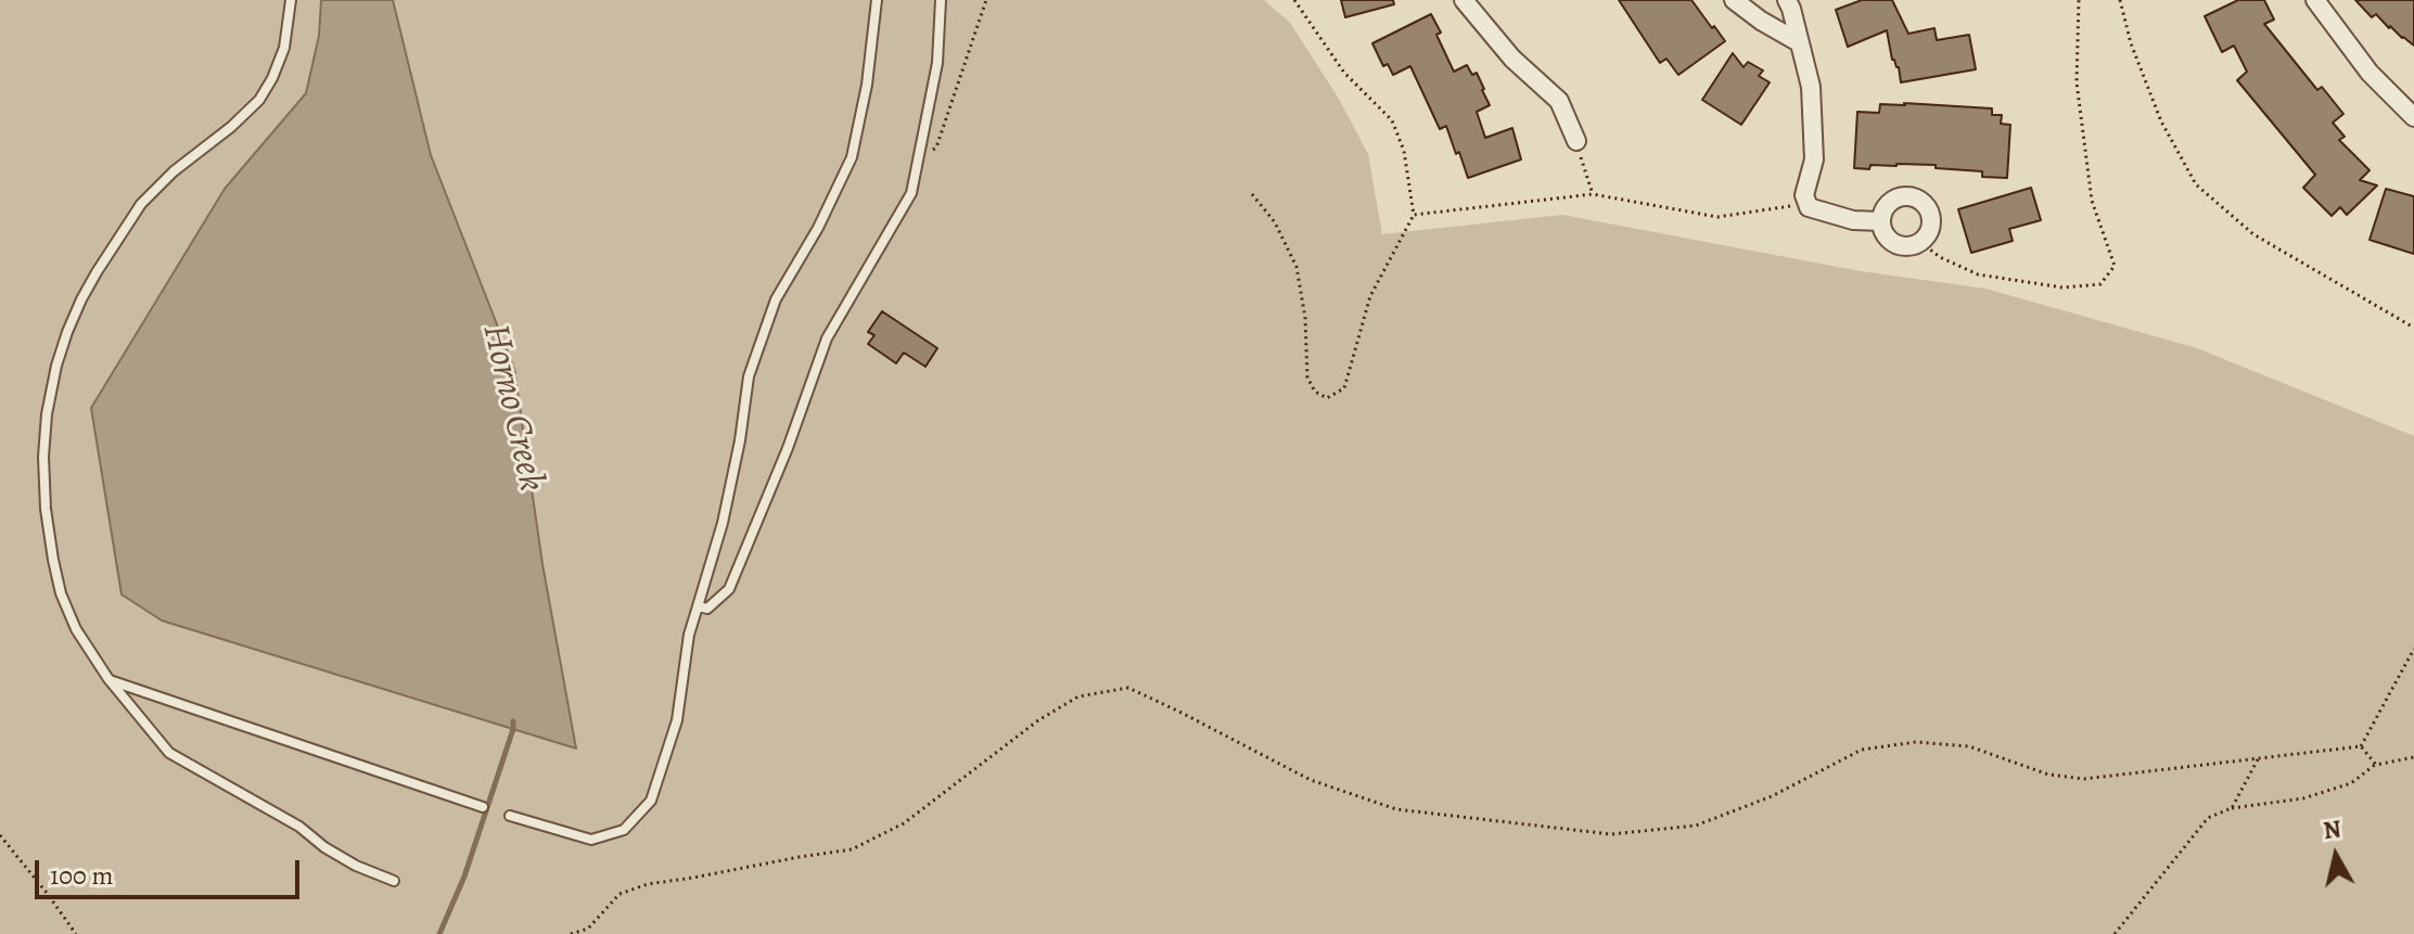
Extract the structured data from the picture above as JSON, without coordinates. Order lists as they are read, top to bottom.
{
  "water": ["Horno Creek"],
  "scale_bar": "100 m",
  "north": "top"
}
